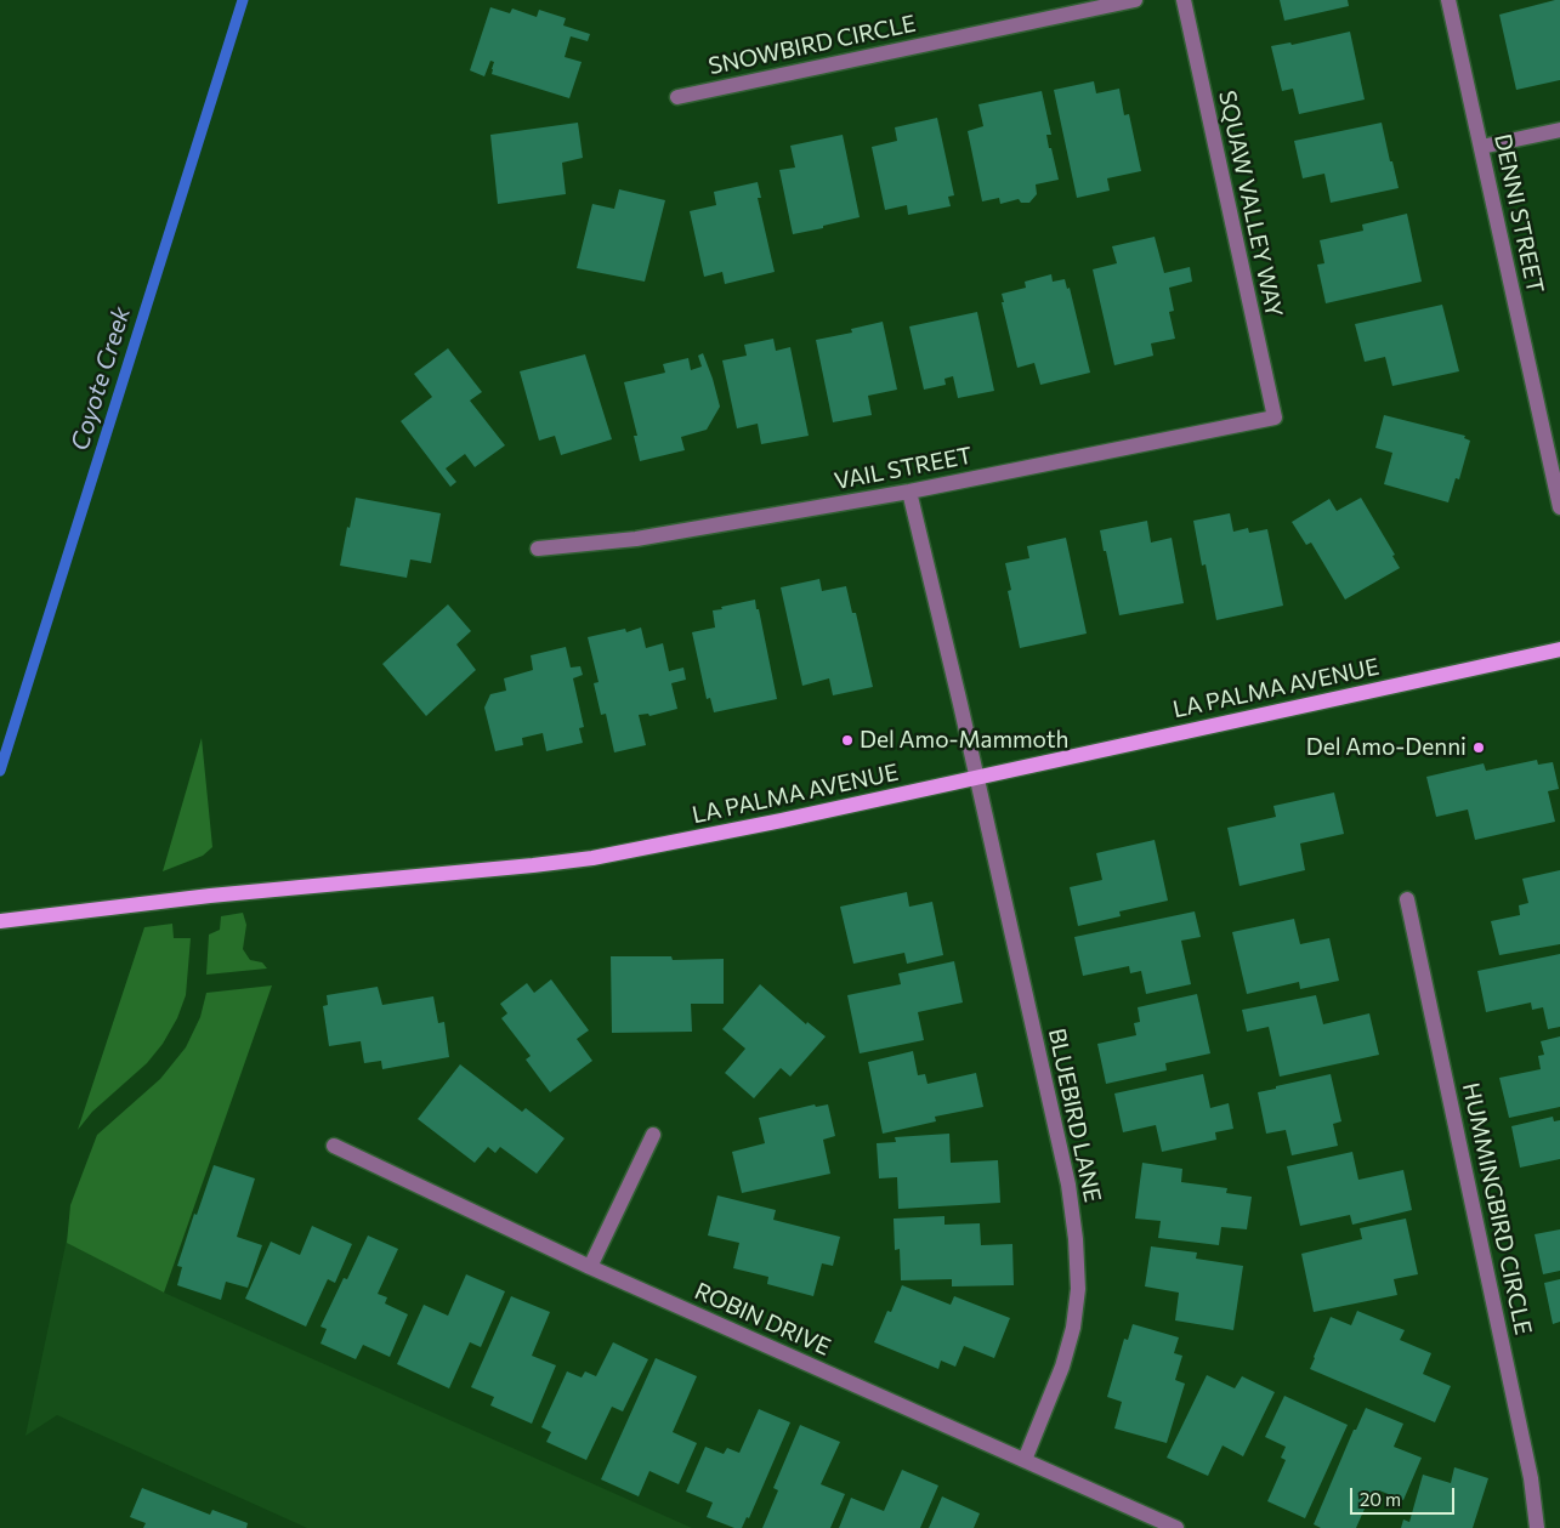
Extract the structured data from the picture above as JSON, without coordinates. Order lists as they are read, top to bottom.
{
  "streets": {
    "main road": ["LA PALMA AVENUE"],
    "street": [
      "SNOWBIRD CIRCLE",
      "SQUAW VALLEY WAY",
      "DENNI STREET",
      "VAIL STREET",
      "BLUEBIRD LANE",
      "HUMMINGBIRD CIRCLE",
      "ROBIN DRIVE"
    ]
  },
  "crossings": [
    ["SQUAW VALLEY WAY", "VAIL STREET"],
    ["VAIL STREET", "BLUEBIRD LANE"],
    ["LA PALMA AVENUE", "BLUEBIRD LANE"],
    ["BLUEBIRD LANE", "ROBIN DRIVE"]
  ],
  "water": ["Coyote Creek"],
  "places": ["Del Amo-Mammoth", "Del Amo-Denni"],
  "scale_bar": "20 m"
}
